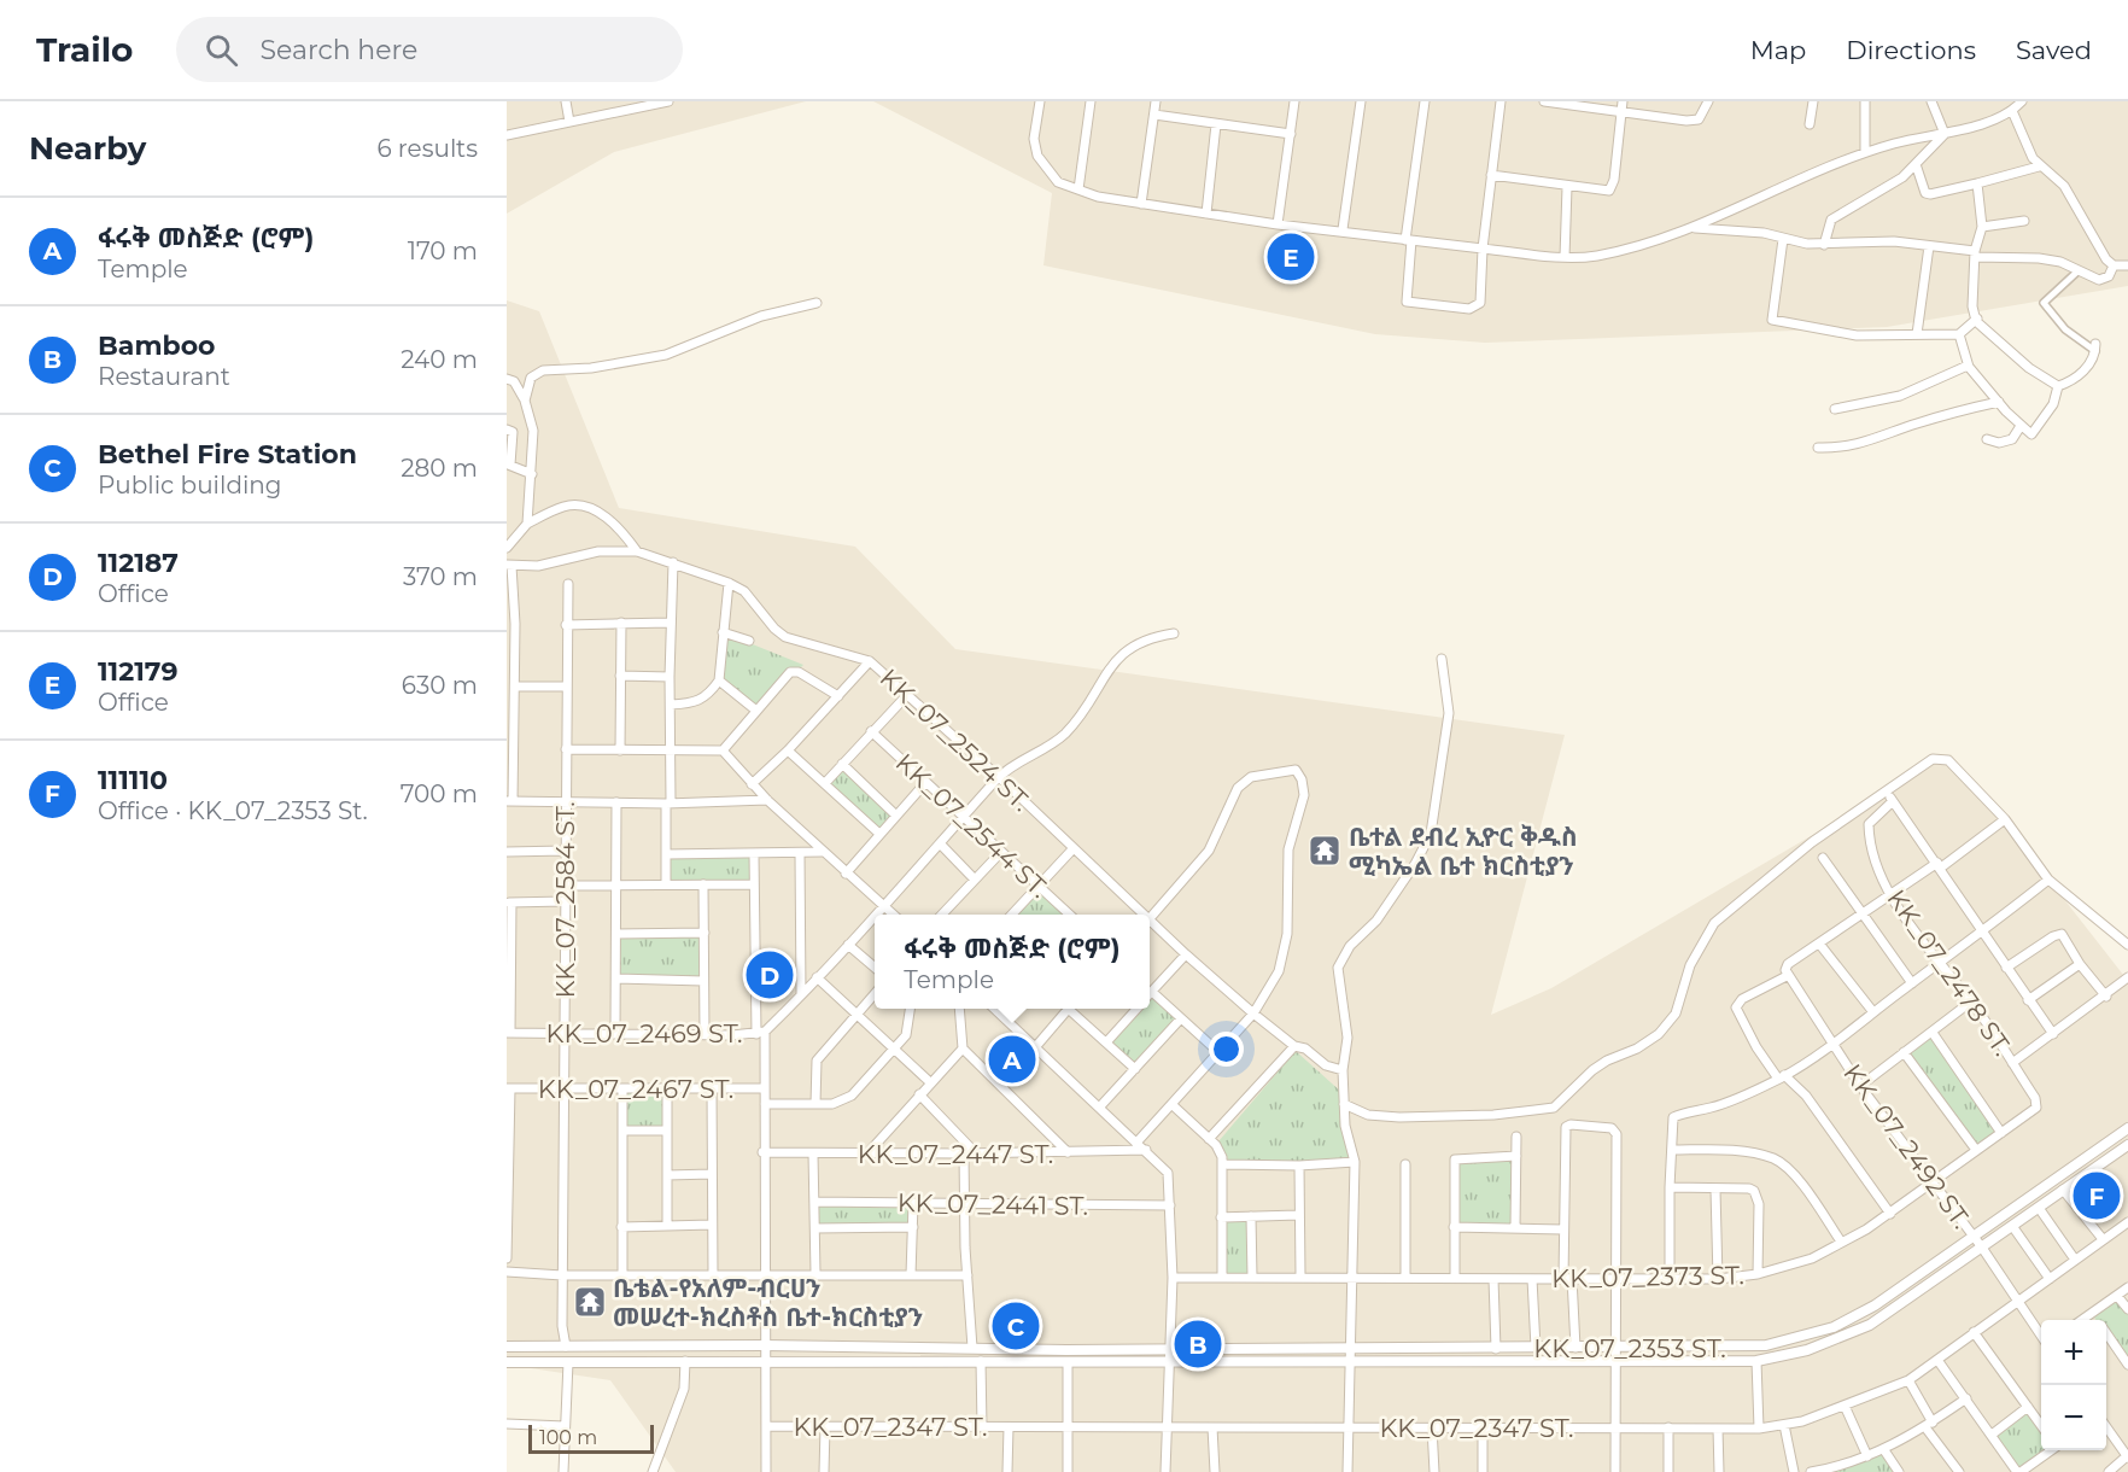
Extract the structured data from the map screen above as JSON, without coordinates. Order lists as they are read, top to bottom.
{
  "streets": {
    "street": [
      "KK_07_2524 ST.",
      "KK_07_2544 ST.",
      "KK_07_2584 ST.",
      "KK_07_2478 ST.",
      "KK_07_2469 ST.",
      "KK_07_2467 ST.",
      "KK_07_2492 ST.",
      "KK_07_2447 ST.",
      "KK_07_2441 ST.",
      "KK_07_2373 ST.",
      "KK_07_2353 ST.",
      "KK_07_2347 ST."
    ]
  },
  "crossings": [
    ["KK_07_2524 ST.", "KK_07_2469 ST."],
    ["KK_07_2544 ST.", "KK_07_2469 ST."],
    ["KK_07_2584 ST.", "KK_07_2469 ST."],
    ["KK_07_2584 ST.", "KK_07_2467 ST."],
    ["KK_07_2584 ST.", "KK_07_2353 ST."],
    ["KK_07_2478 ST.", "KK_07_2373 ST."],
    ["KK_07_2492 ST.", "KK_07_2373 ST."],
    ["KK_07_2492 ST.", "KK_07_2353 ST."],
    ["KK_07_2492 ST.", "KK_07_2347 ST."],
    ["KK_07_2353 ST.", "KK_07_2347 ST."]
  ],
  "places": {
    "temple": ["ቤተል ደብረ ኢዮር ቅዱስ ሚካኤል ቤተ ክርስቲያን", "ቤቴል-የአለም-ብርሀን መሠረተ-ክረስቶስ ቤተ-ክርስቲያን"]
  },
  "scale_bar": "100 m",
  "page": {
    "header": "Trailo",
    "search": "Search here",
    "nav": ["Map", "Directions", "Saved"],
    "heading": ["Nearby", "6 results"],
    "list": [
      {
        "mark": "A",
        "name": "ፋሩቅ መስጅድ (ሮም)",
        "note": "Temple",
        "value": "170 m"
      },
      {
        "mark": "B",
        "name": "Bamboo",
        "note": "Restaurant",
        "value": "240 m"
      },
      {
        "mark": "C",
        "name": "Bethel Fire Station",
        "note": "Public building",
        "value": "280 m"
      },
      {
        "mark": "D",
        "name": "112187",
        "note": "Office",
        "value": "370 m"
      },
      {
        "mark": "E",
        "name": "112179",
        "note": "Office",
        "value": "630 m"
      },
      {
        "mark": "F",
        "name": "111110",
        "note": "Office · KK_07_2353 St.",
        "value": "700 m"
      }
    ],
    "pins": [
      "E",
      "D",
      "A",
      "F",
      "C",
      "B"
    ],
    "popup": ["ፋሩቅ መስጅድ (ሮም)", "Temple"],
    "map_buttons": ["+", "−"],
    "scale": "100 m"
  }
}
